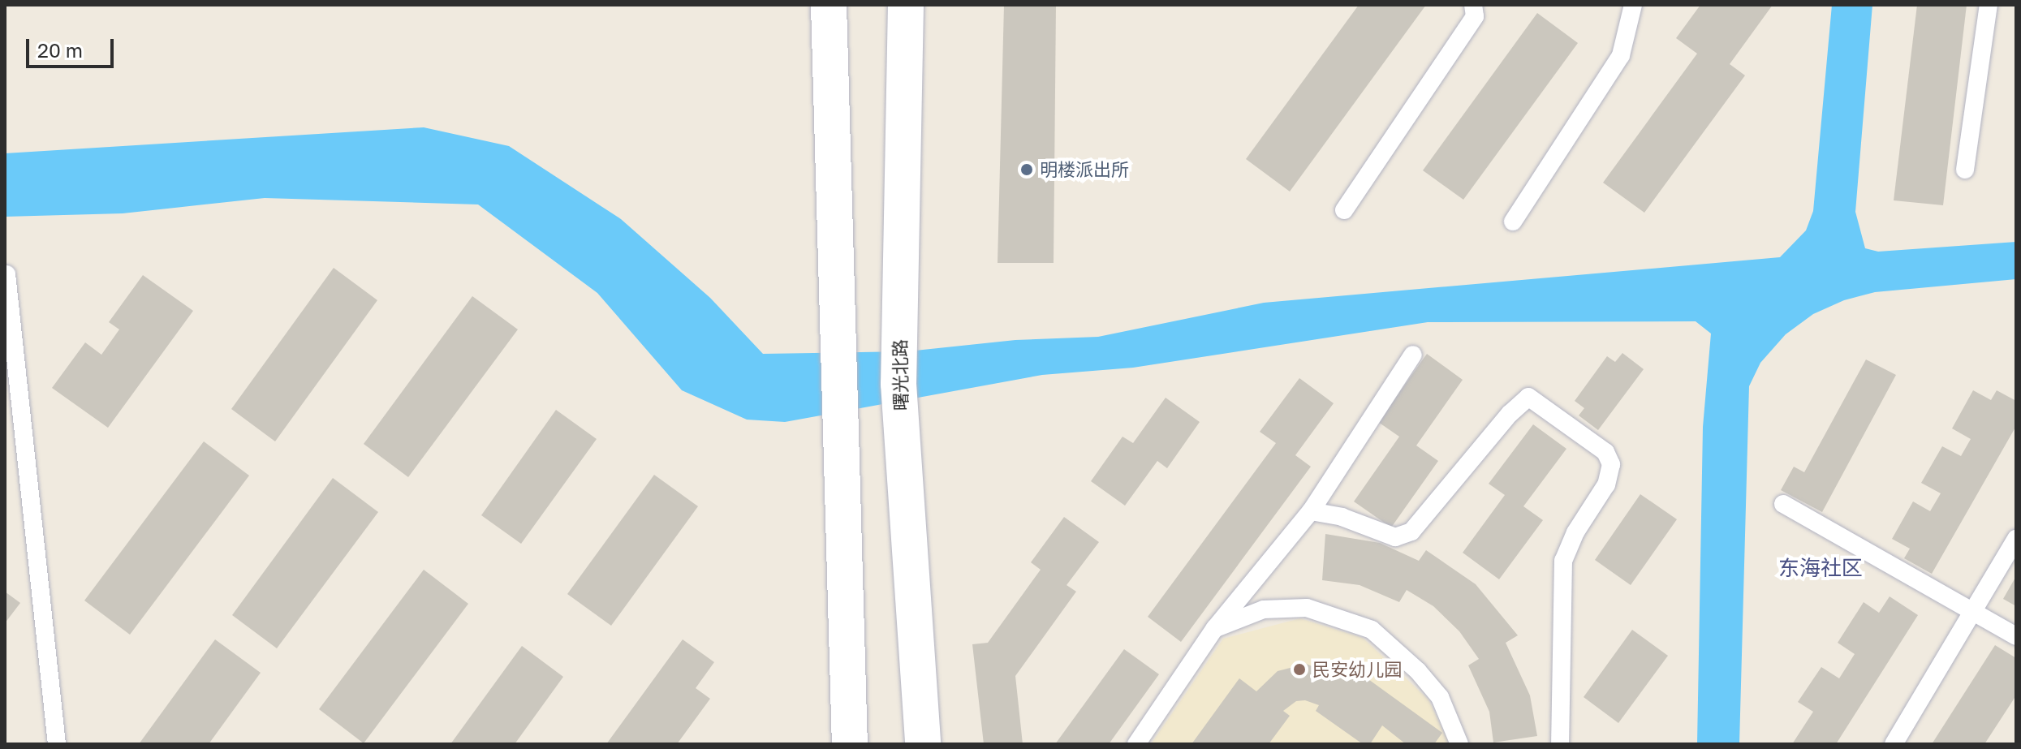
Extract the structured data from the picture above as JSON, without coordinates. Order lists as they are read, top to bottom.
{
  "streets": {
    "main road": ["曙光北路"]
  },
  "districts": ["东海社区"],
  "places": ["明楼派出所", "民安幼儿园"],
  "scale_bar": "20 m"
}
